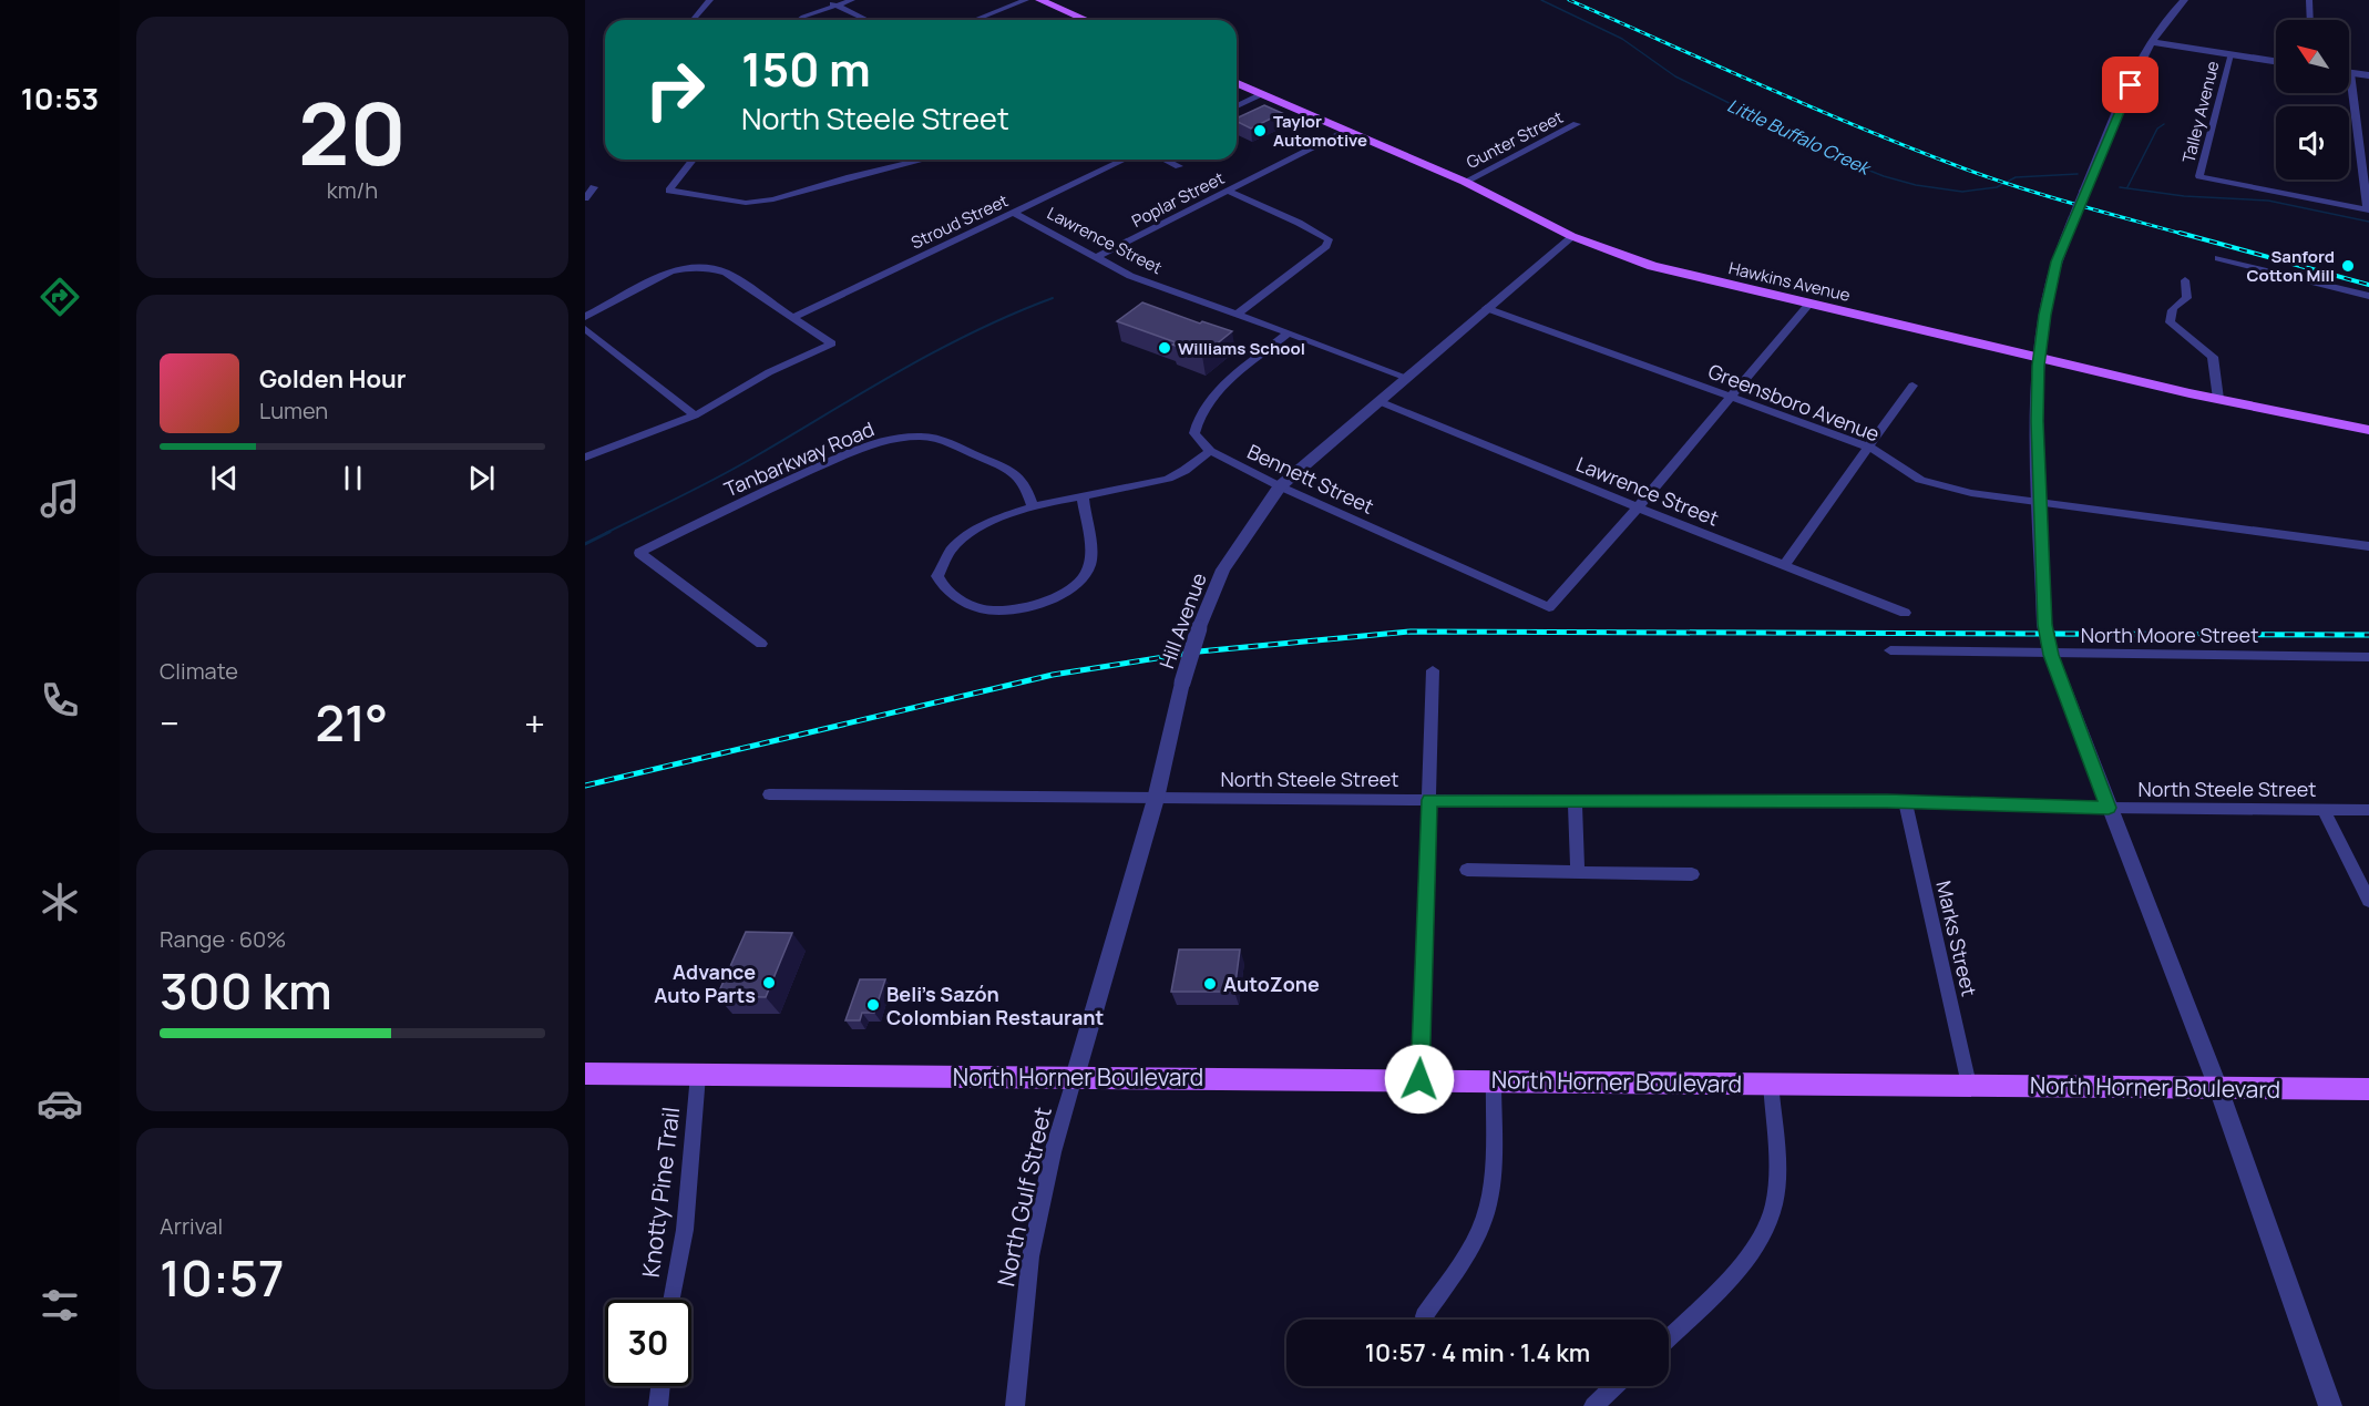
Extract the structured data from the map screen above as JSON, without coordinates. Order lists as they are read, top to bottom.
{
  "streets": {
    "main road": ["Hawkins Avenue", "North Horner Boulevard"],
    "street": [
      "Talley Avenue",
      "Gunter Street",
      "Poplar Street",
      "Stroud Street",
      "Lawrence Street",
      "Greensboro Avenue",
      "Tanbarkway Road",
      "Bennett Street",
      "Hill Avenue",
      "North Moore Street",
      "North Steele Street",
      "Marks Street",
      "Knotty Pine Trail",
      "North Gulf Street"
    ]
  },
  "crossings": [
    ["Gunter Street", "Hawkins Avenue"],
    ["Poplar Street", "Lawrence Street"],
    ["Poplar Street", "Hawkins Avenue"],
    ["Stroud Street", "Lawrence Street"],
    ["Lawrence Street", "Bennett Street"],
    ["Lawrence Street", "Hill Avenue"],
    ["Hawkins Avenue", "Hill Avenue"],
    ["Greensboro Avenue", "Hill Avenue"],
    ["Bennett Street", "Hill Avenue"],
    ["Hill Avenue", "North Steele Street"],
    ["Hill Avenue", "North Horner Boulevard"],
    ["Hill Avenue", "North Gulf Street"],
    ["North Steele Street", "Marks Street"],
    ["Marks Street", "North Horner Boulevard"],
    ["North Horner Boulevard", "Knotty Pine Trail"],
    ["North Horner Boulevard", "North Gulf Street"]
  ],
  "water": ["Little Buffalo Creek"],
  "places": [
    "Taylor Automotive",
    "Sanford Cotton Mill",
    "Williams School",
    "Advance Auto Parts",
    "AutoZone",
    "Beli's Sazón Colombian Restaurant"
  ],
  "north": "top left",
  "page": {
    "tabs": "10:53",
    "tile": [
      ["20", "km/h"],
      "Climate",
      ["Range · 60%", "300 km"],
      ["Arrival", "10:57"]
    ],
    "turn": ["150 m", "North Steele Street"],
    "song": ["Golden Hour", "Lumen"],
    "heat": ["−", "21°", "+"],
    "limit": "30",
    "trip": "10:57 · 4 min · 1.4 km"
  }
}
